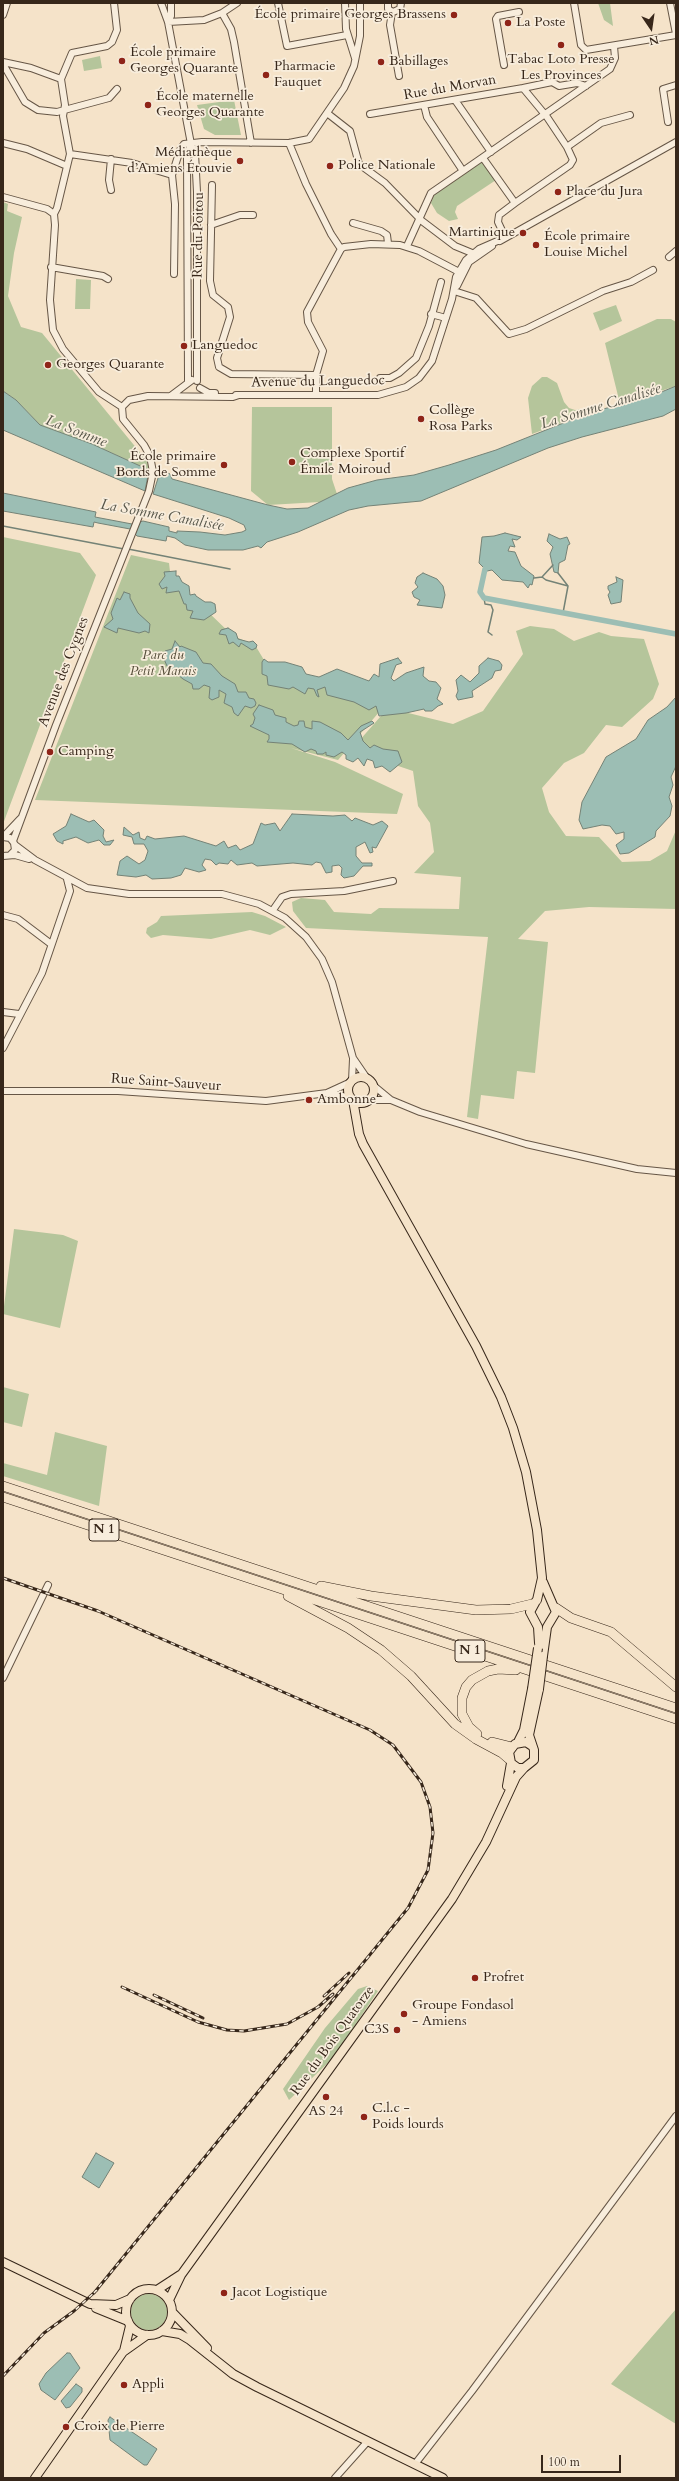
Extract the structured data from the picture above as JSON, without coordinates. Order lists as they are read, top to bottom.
{
  "streets": {
    "highway": ["N 1"],
    "main road": ["Rue du Bois Quatorze"],
    "street": [
      "Rue du Morvan",
      "Rue du Poitou",
      "Avenue du Languedoc",
      "Avenue des Cygnes",
      "Rue Saint-Sauveur"
    ]
  },
  "crossings": [
    ["Avenue du Languedoc", "Avenue des Cygnes"]
  ],
  "water": ["La Somme Canalisée", "La Somme"],
  "parks": ["Parc du Petit Marais"],
  "places": [
    "École primaire Georges Brassens",
    "La Poste",
    "Tabac Loto Presse Les Provinces",
    "École primaire Georges Quarante",
    "Babillages",
    "Pharmacie Fauquet",
    "École maternelle Georges Quarante",
    "Médiathèque d’Amiens Étouvie",
    "Police Nationale",
    "Place du Jura",
    "Martinique",
    "École primaire Louise Michel",
    "Languedoc",
    "Georges Quarante",
    "Collège Rosa Parks",
    "Complexe Sportif Émile Moiroud",
    "École primaire Bords de Somme",
    "Camping",
    "Ambonne",
    "Profret",
    "Groupe Fondasol - Amiens",
    "C3S",
    "AS 24",
    "C.l.c - Poids lourds",
    "Jacot Logistique",
    "Appli",
    "Croix de Pierre"
  ],
  "scale_bar": "100 m",
  "north": "bottom"
}
